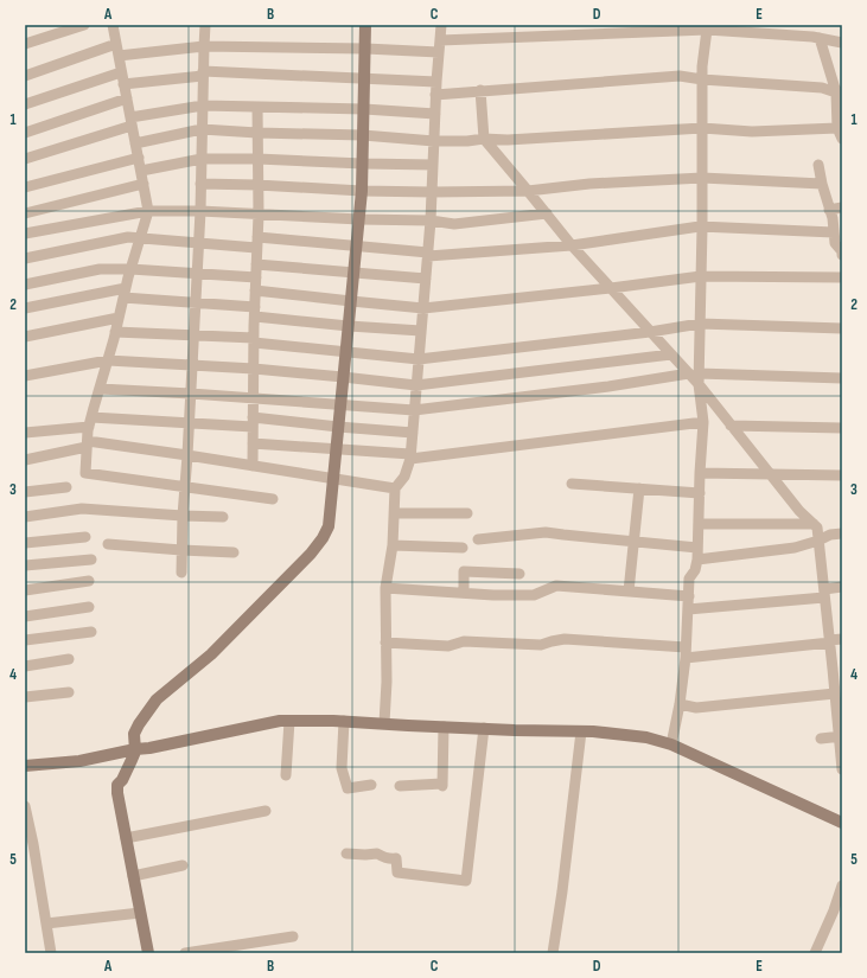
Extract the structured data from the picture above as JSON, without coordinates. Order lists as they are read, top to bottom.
{
  "grid": {
    "columns": [
      "A",
      "B",
      "C",
      "D",
      "E"
    ],
    "rows": [
      "1",
      "2",
      "3",
      "4",
      "5"
    ]
  }
}
